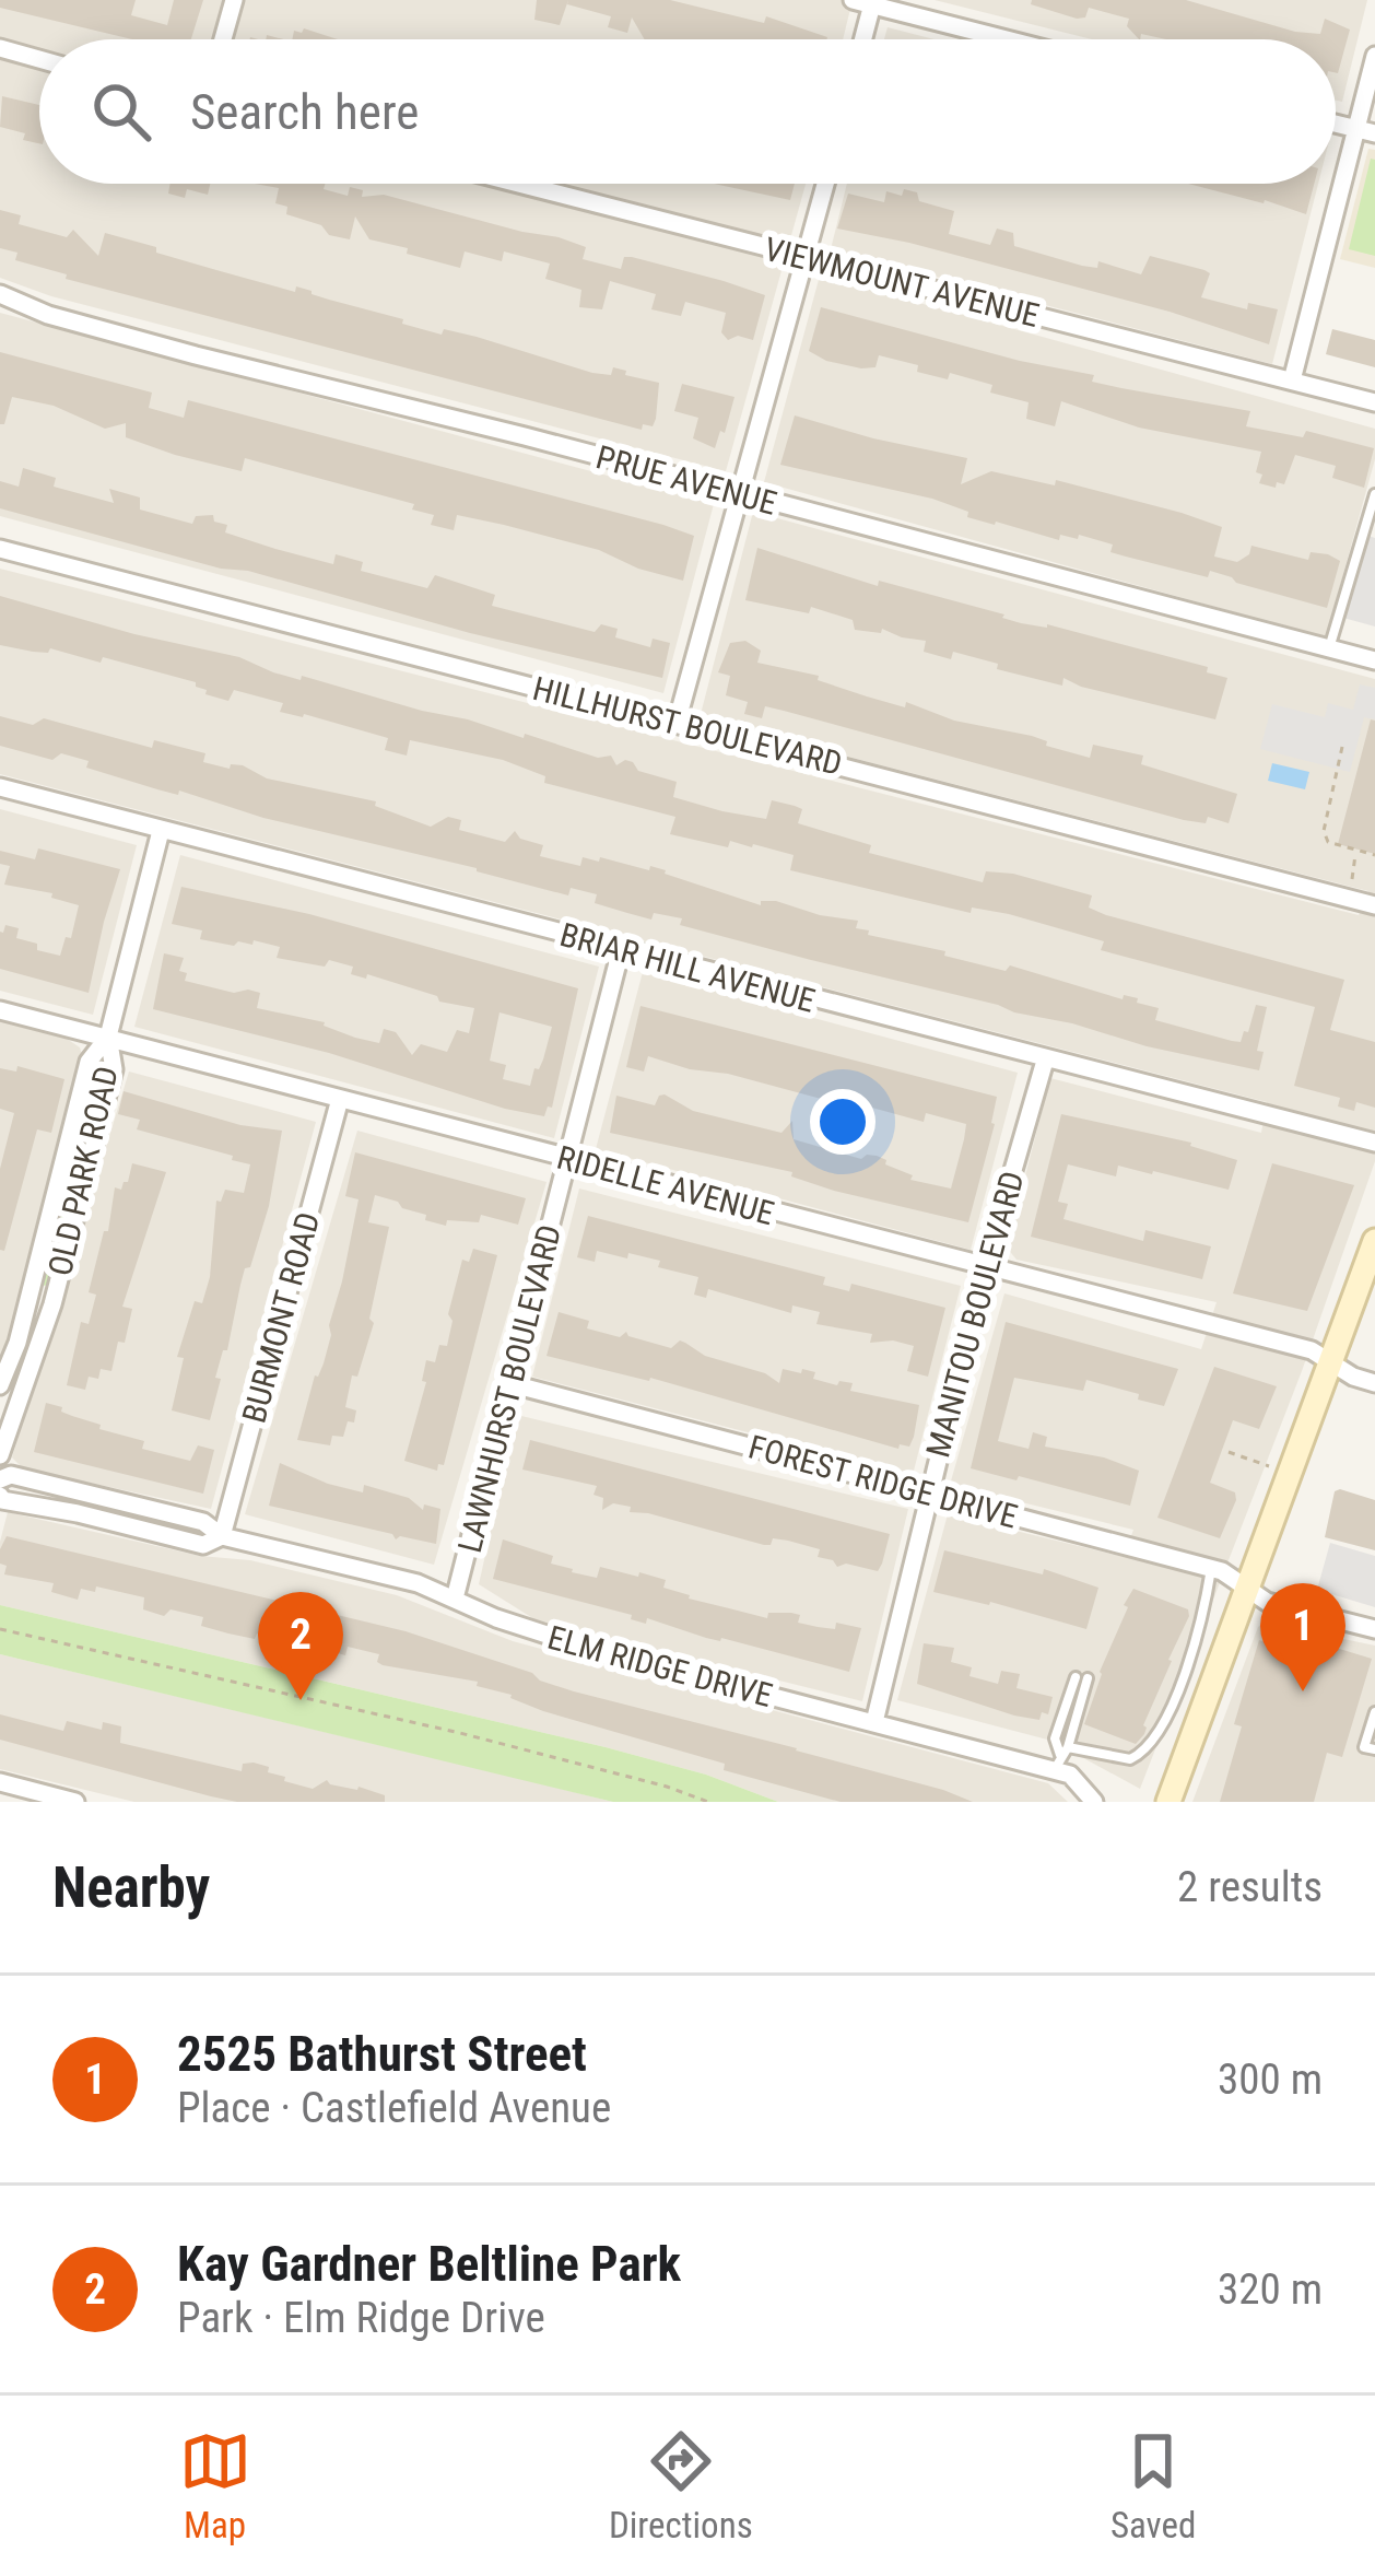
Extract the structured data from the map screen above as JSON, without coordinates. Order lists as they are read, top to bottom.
{
  "streets": {
    "street": [
      "VIEWMOUNT AVENUE",
      "PRUE AVENUE",
      "HILLHURST BOULEVARD",
      "BRIAR HILL AVENUE",
      "OLD PARK ROAD",
      "RIDELLE AVENUE",
      "MANITOU BOULEVARD",
      "BURMONT ROAD",
      "LAWNHURST BOULEVARD",
      "FOREST RIDGE DRIVE",
      "ELM RIDGE DRIVE"
    ]
  },
  "crossings": [
    ["BRIAR HILL AVENUE", "OLD PARK ROAD"],
    ["BRIAR HILL AVENUE", "MANITOU BOULEVARD"],
    ["BRIAR HILL AVENUE", "LAWNHURST BOULEVARD"],
    ["OLD PARK ROAD", "RIDELLE AVENUE"],
    ["RIDELLE AVENUE", "MANITOU BOULEVARD"],
    ["RIDELLE AVENUE", "BURMONT ROAD"],
    ["RIDELLE AVENUE", "LAWNHURST BOULEVARD"],
    ["MANITOU BOULEVARD", "FOREST RIDGE DRIVE"],
    ["MANITOU BOULEVARD", "ELM RIDGE DRIVE"],
    ["BURMONT ROAD", "ELM RIDGE DRIVE"],
    ["LAWNHURST BOULEVARD", "FOREST RIDGE DRIVE"],
    ["LAWNHURST BOULEVARD", "ELM RIDGE DRIVE"]
  ],
  "page": {
    "search": "Search here",
    "pins": ["1", "2"],
    "heading": ["Nearby", "2 results"],
    "list": [
      {
        "mark": "1",
        "name": "2525 Bathurst Street",
        "note": "Place · Castlefield Avenue",
        "value": "300 m"
      },
      {
        "mark": "2",
        "name": "Kay Gardner Beltline Park",
        "note": "Park · Elm Ridge Drive",
        "value": "320 m"
      }
    ],
    "nav": ["Map", "Directions", "Saved"]
  }
}
